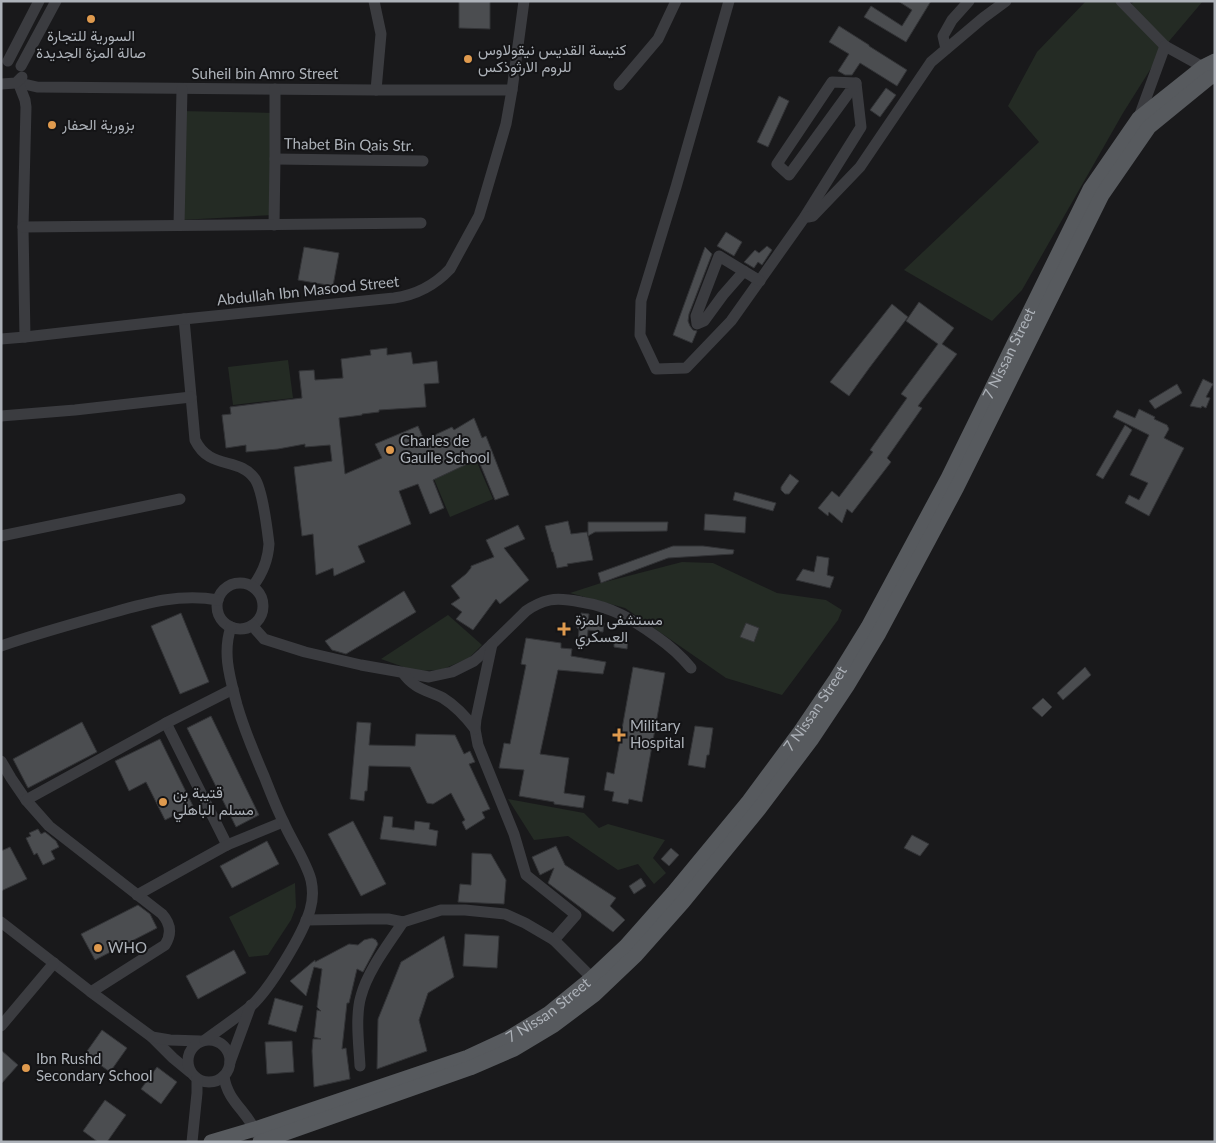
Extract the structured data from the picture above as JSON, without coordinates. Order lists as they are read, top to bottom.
{
  "streets": {
    "main road": ["7 Nissan Street"],
    "street": ["Suheil bin Amro Street", "Thabet Bin Qais Str.", "Abdullah Ibn Masood Street"]
  },
  "crossings": [
    ["Suheil bin Amro Street", "Abdullah Ibn Masood Street"]
  ],
  "places": {
    "other": [
      "السورية للتجارة صالة المزة الجديدة",
      "كنيسة القديس نيقولاوس للروم الارثوذكس",
      "بزورية الحفار",
      "Charles de Gaulle School",
      "قتيبة بن مسلم الباهلي",
      "WHO",
      "Ibn Rushd Secondary School"
    ],
    "health": ["مستشفى المزة العسكري", "Military Hospital"]
  }
}
